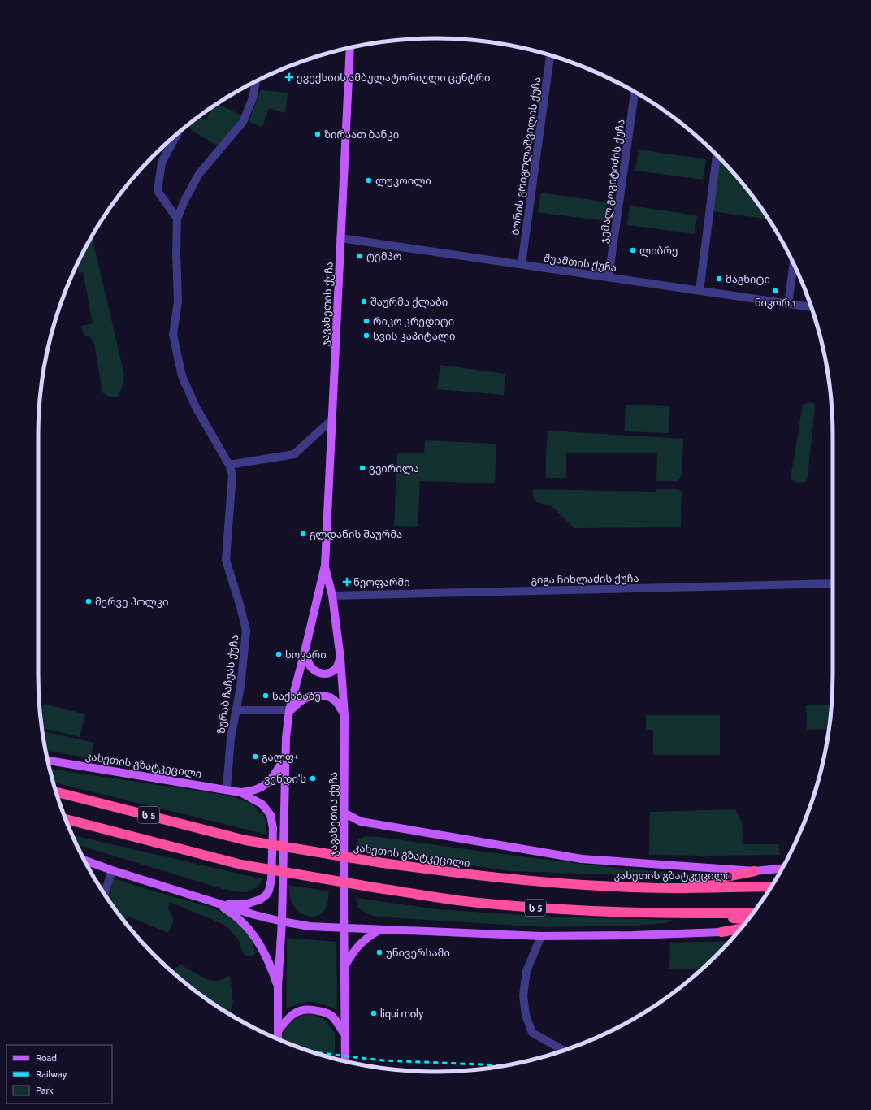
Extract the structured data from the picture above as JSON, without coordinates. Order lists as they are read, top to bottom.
{
  "streets": {
    "highway": ["კახეთის გზატკეცილი", "ს 5"],
    "main road": ["ჯავახეთის ქუჩა"],
    "street": [
      "ბორის გრიგოლაშვილის ქუჩა",
      "ჯემალ გოგიტიძის ქუჩა",
      "შუამთის ქუჩა",
      "გიგა ჩიხლაძის ქუჩა",
      "ზურაბ ჩაჩუას ქუჩა"
    ]
  },
  "crossings": [
    ["ბორის გრიგოლაშვილის ქუჩა", "შუამთის ქუჩა"],
    ["ჯემალ გოგიტიძის ქუჩა", "შუამთის ქუჩა"],
    ["შუამთის ქუჩა", "ჯავახეთის ქუჩა"],
    ["ჯავახეთის ქუჩა", "გიგა ჩიხლაძის ქუჩა"],
    ["ჯავახეთის ქუჩა", "კახეთის გზატკეცილი"],
    ["ზურაბ ჩაჩუას ქუჩა", "კახეთის გზატკეცილი"]
  ],
  "places": {
    "health": ["ევექსიის ამბულატორიული ცენტრი", "ნეოფარმი"],
    "other": [
      "ზირაათ ბანკი",
      "ლუკოილი",
      "ლიბრე",
      "ტემპო",
      "მაგნიტი",
      "ნიკორა",
      "შაურმა ქლაბი",
      "რიკო კრედიტი",
      "სვის კაპიტალი",
      "გვირილა",
      "გლდანის შაურმა",
      "მერვე პოლკი",
      "სოკარი",
      "საქაბაბე",
      "გალფ+",
      "ვენდი'ს",
      "უნივერსამი",
      "liqui moly"
    ]
  },
  "legend": ["Road", "Railway", "Park"]
}
